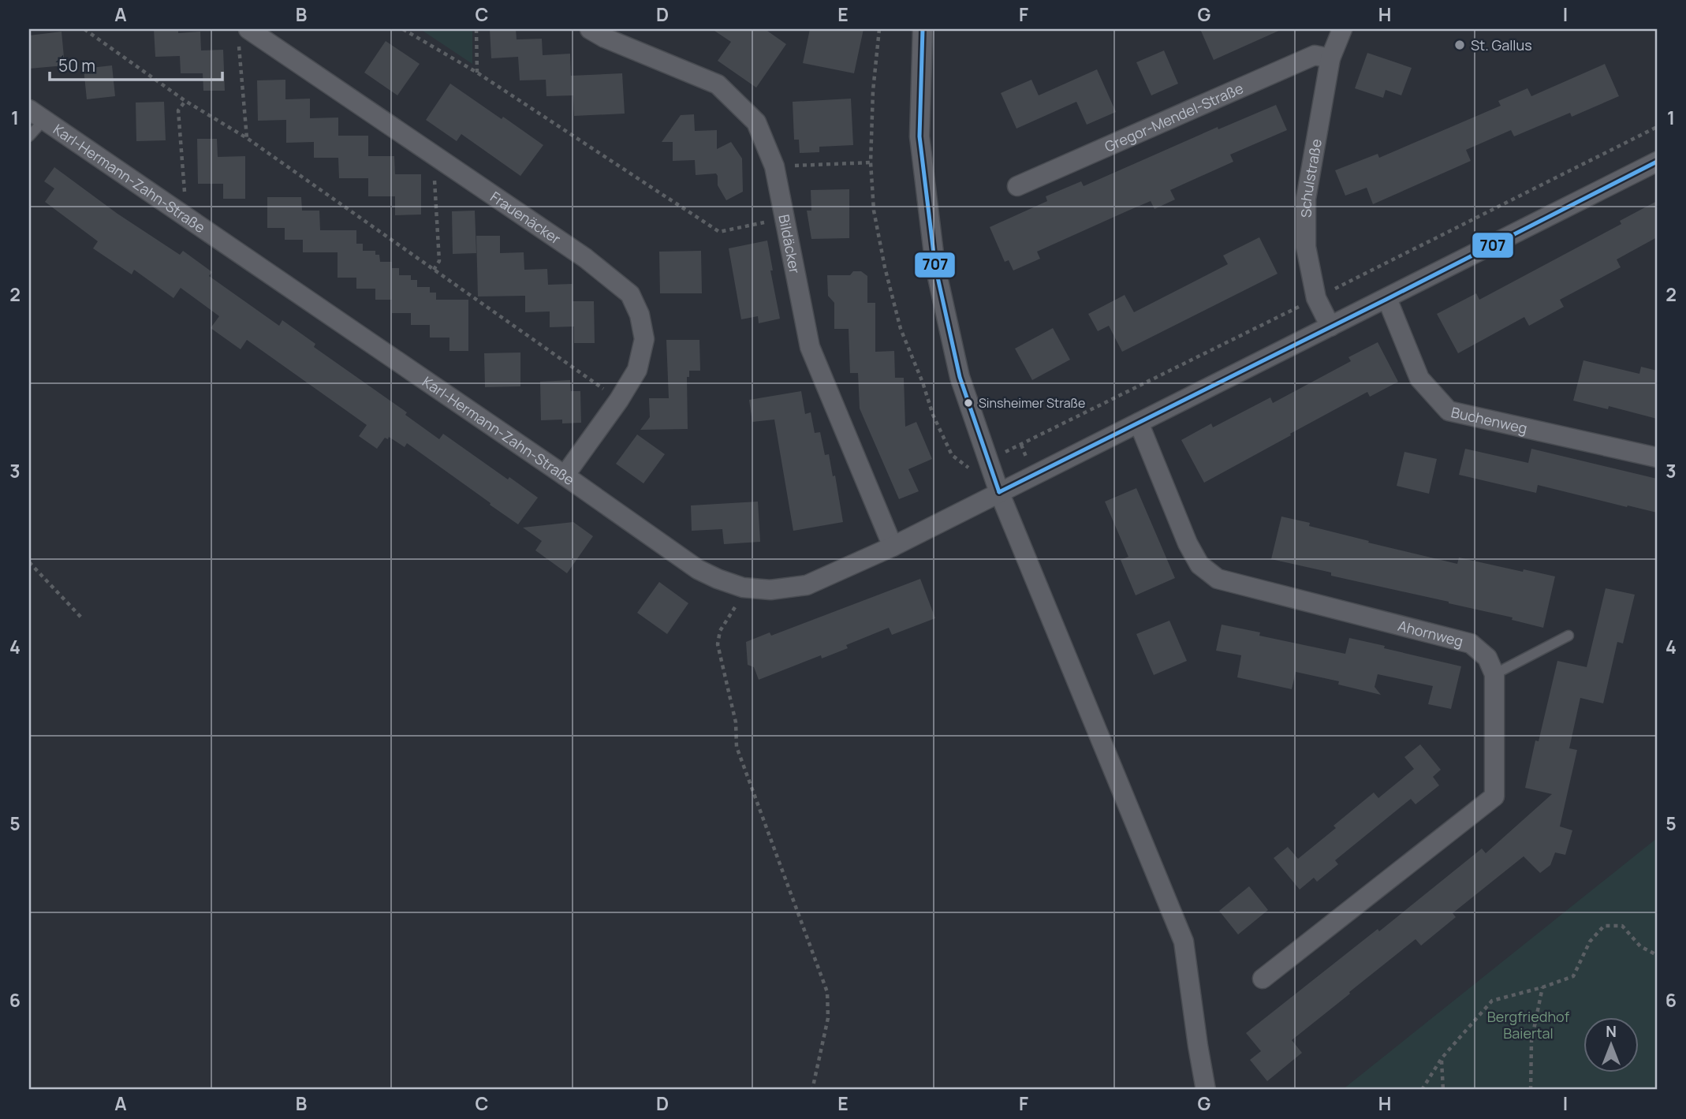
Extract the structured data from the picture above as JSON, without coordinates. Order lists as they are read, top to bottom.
{
  "streets": {
    "street": [
      "Gregor-Mendel-Straße",
      "Karl-Hermann-Zahn-Straße",
      "Schulstraße",
      "Frauenäcker",
      "Bildäcker",
      "Buchenweg",
      "Ahornweg"
    ]
  },
  "crossings": [
    ["Gregor-Mendel-Straße", "Schulstraße"],
    ["Karl-Hermann-Zahn-Straße", "Schulstraße"],
    ["Karl-Hermann-Zahn-Straße", "Frauenäcker"],
    ["Karl-Hermann-Zahn-Straße", "Bildäcker"],
    ["Karl-Hermann-Zahn-Straße", "Buchenweg"],
    ["Karl-Hermann-Zahn-Straße", "Ahornweg"]
  ],
  "parks": ["Bergfriedhof Baiertal"],
  "places": ["St. Gallus", "Sinsheimer Straße"],
  "lines": ["transit line 707"],
  "scale_bar": "50 m",
  "north": "top",
  "grid": {
    "columns": [
      "A",
      "B",
      "C",
      "D",
      "E",
      "F",
      "G",
      "H",
      "I"
    ],
    "rows": [
      "1",
      "2",
      "3",
      "4",
      "5",
      "6"
    ]
  }
}
